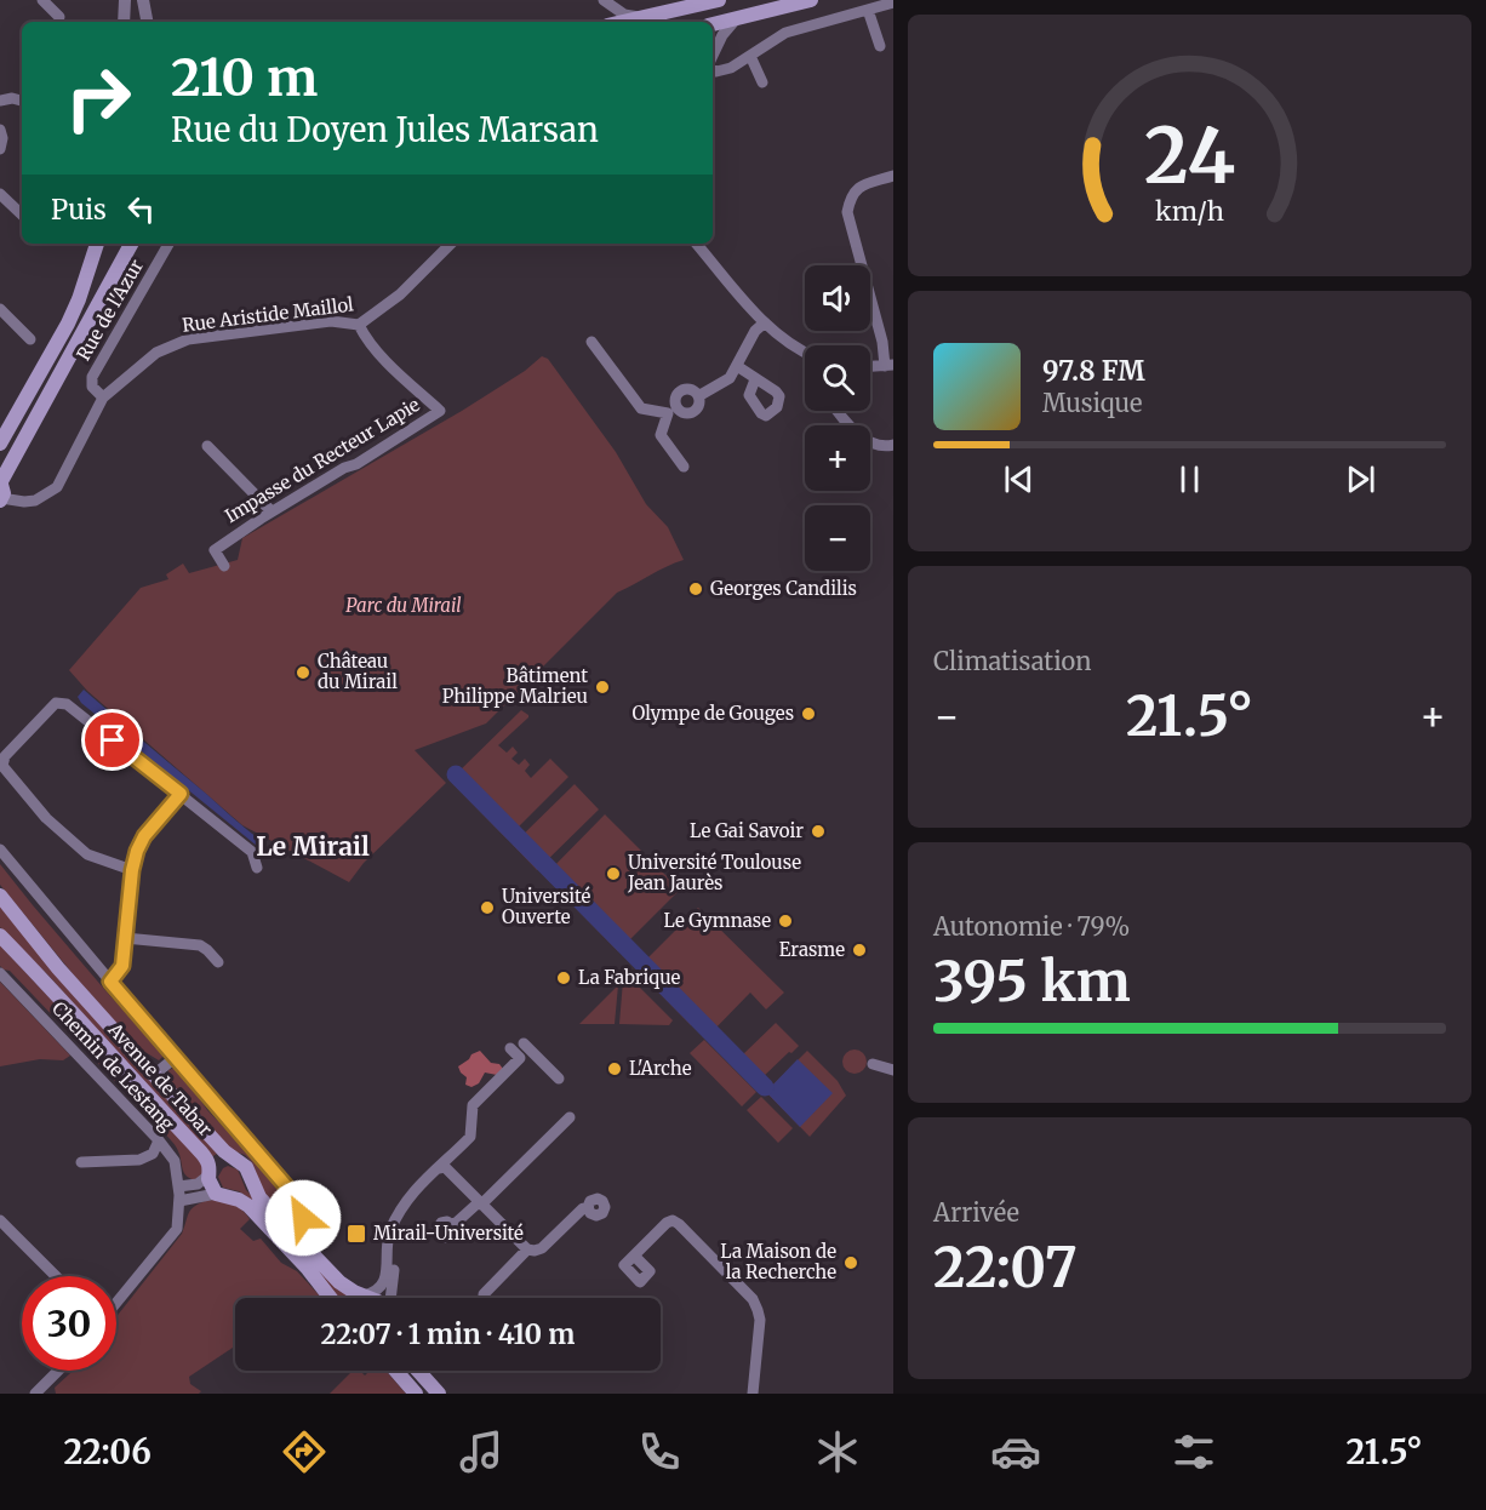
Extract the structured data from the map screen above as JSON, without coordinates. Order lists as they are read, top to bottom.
{
  "streets": {
    "main road": ["Avenue de Tabar"],
    "street": [
      "Rue de l'Azur",
      "Rue Aristide Maillol",
      "Impasse du Recteur Lapie",
      "Chemin de Lestang"
    ]
  },
  "crossings": [
    ["Rue de l'Azur", "Rue Aristide Maillol"],
    ["Rue Aristide Maillol", "Impasse du Recteur Lapie"]
  ],
  "districts": ["Le Mirail"],
  "parks": ["Parc du Mirail"],
  "places": {
    "other": [
      "Georges Candilis",
      "Château du Mirail",
      "Bâtiment Philippe Malrieu",
      "Olympe de Gouges",
      "Le Gai Savoir",
      "Université Toulouse Jean Jaurès",
      "Université Ouverte",
      "Le Gymnase",
      "Erasme",
      "La Fabrique",
      "L'Arche",
      "La Maison de la Recherche"
    ],
    "transit": ["Mirail-Université"]
  },
  "page": {
    "turn": ["210 m", "Rue du Doyen Jules Marsan"],
    "then": "Puis",
    "map_buttons": ["+", "−"],
    "song": ["97.8 FM", "Musique"],
    "tile": [
      "Climatisation",
      ["Autonomie · 79%", "395 km"],
      ["Arrivée", "22:07"]
    ],
    "heat": ["−", "21.5°", "+"],
    "limit": "30",
    "trip": "22:07 · 1 min · 410 m",
    "tabs": ["22:06", "21.5°"],
    "gauge": ["24", "km/h"]
  }
}
